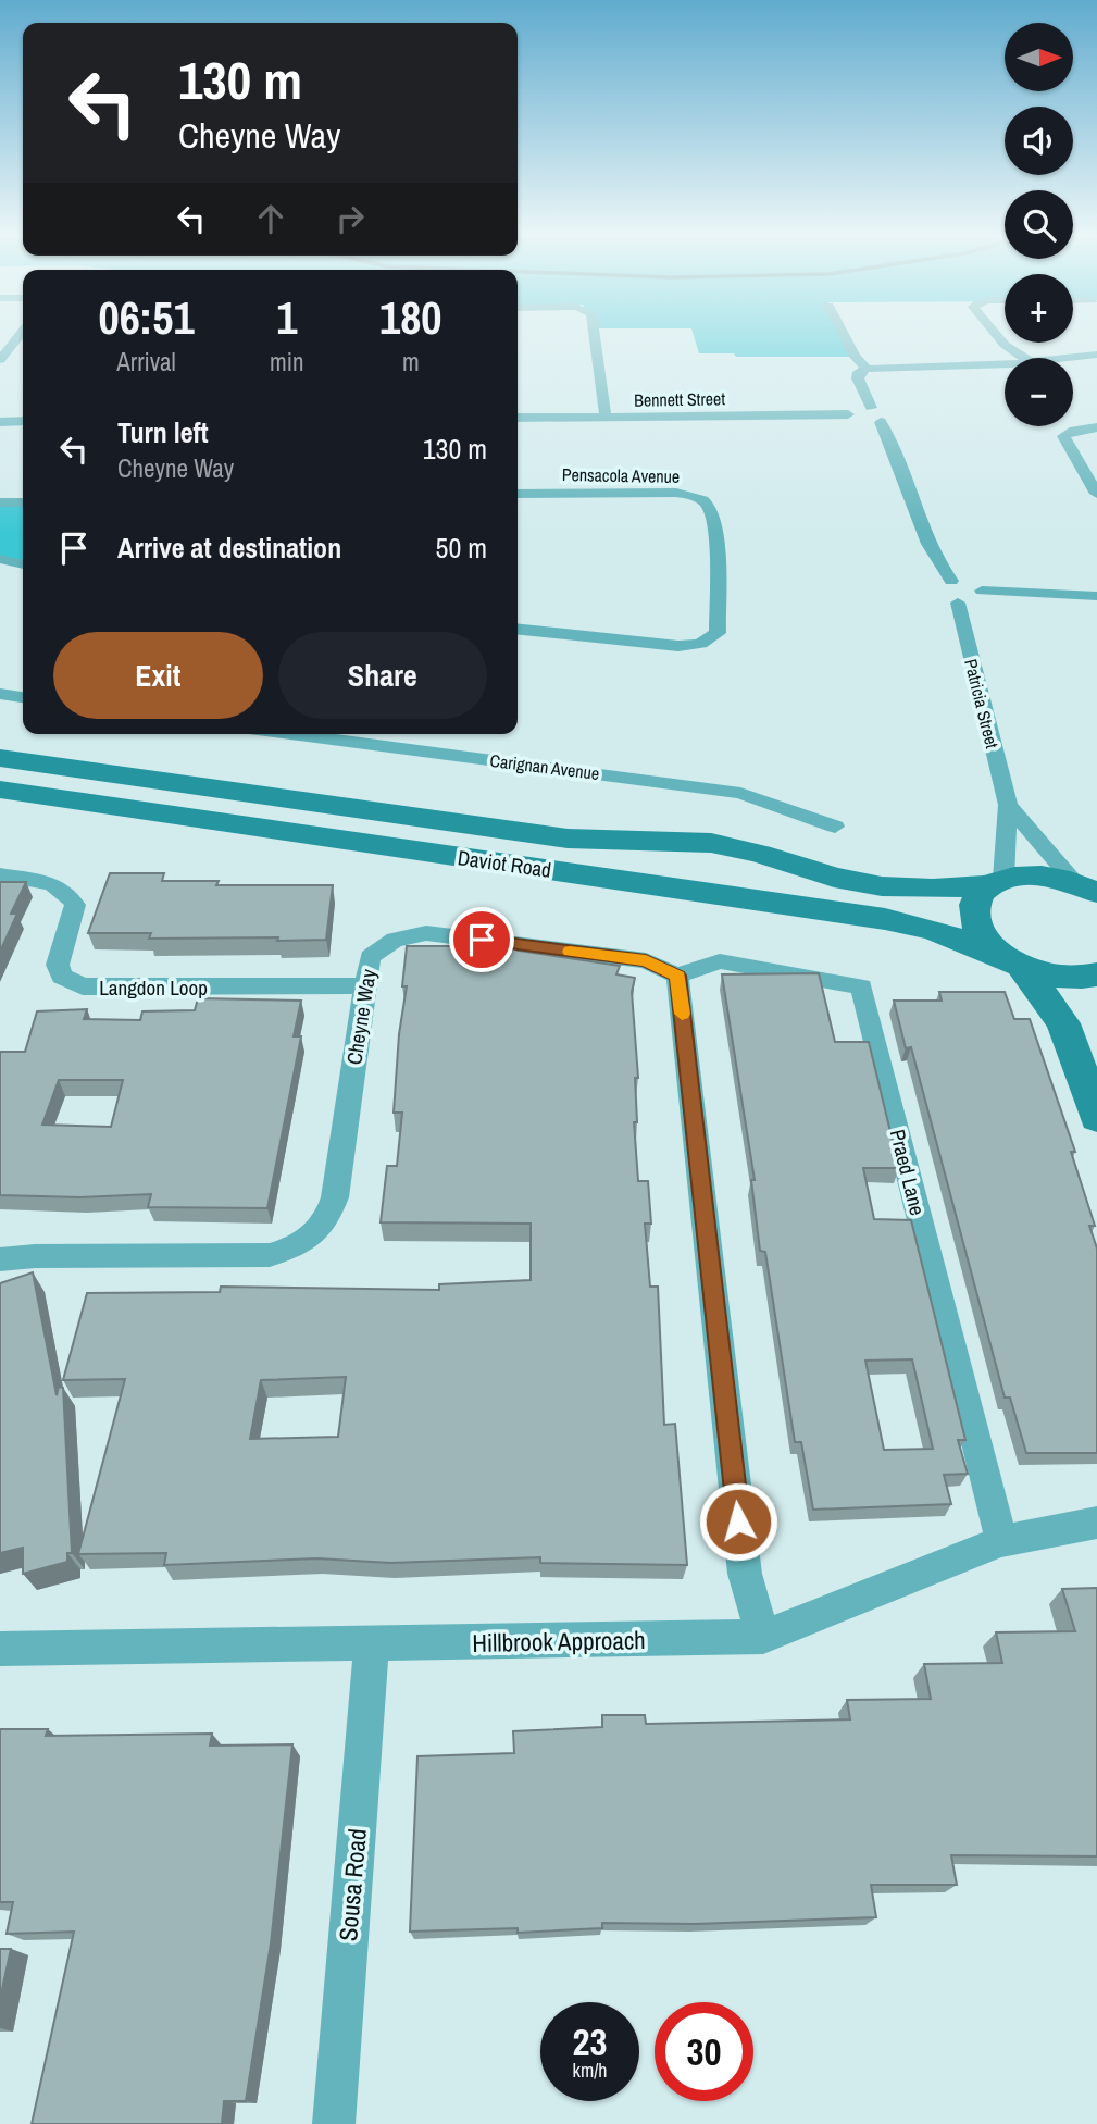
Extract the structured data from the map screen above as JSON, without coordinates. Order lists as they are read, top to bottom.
{
  "streets": {
    "street": [
      "Bennett Street",
      "Pensacola Avenue",
      "Patricia Street",
      "Carignan Avenue",
      "Daviot Road",
      "Langdon Loop",
      "Cheyne Way",
      "Praed Lane",
      "Hillbrook Approach",
      "Sousa Road"
    ]
  },
  "crossings": [
    ["Bennett Street", "Patricia Street"],
    ["Patricia Street", "Daviot Road"],
    ["Langdon Loop", "Cheyne Way"],
    ["Cheyne Way", "Praed Lane"],
    ["Praed Lane", "Hillbrook Approach"],
    ["Hillbrook Approach", "Sousa Road"]
  ],
  "north": "right",
  "page": {
    "map_buttons": ["+", "−"],
    "turn": ["130 m", "Cheyne Way"],
    "eta": [
      "06:51",
      "Arrival",
      "1",
      "min",
      "180",
      "m"
    ],
    "list": [
      {
        "name": "Turn left",
        "note": "Cheyne Way",
        "value": "130 m"
      },
      {
        "name": "Arrive at destination",
        "value": "50 m"
      }
    ],
    "buttons": ["Exit", "Share"],
    "speed": "23 km/h",
    "limit": "30"
  }
}
